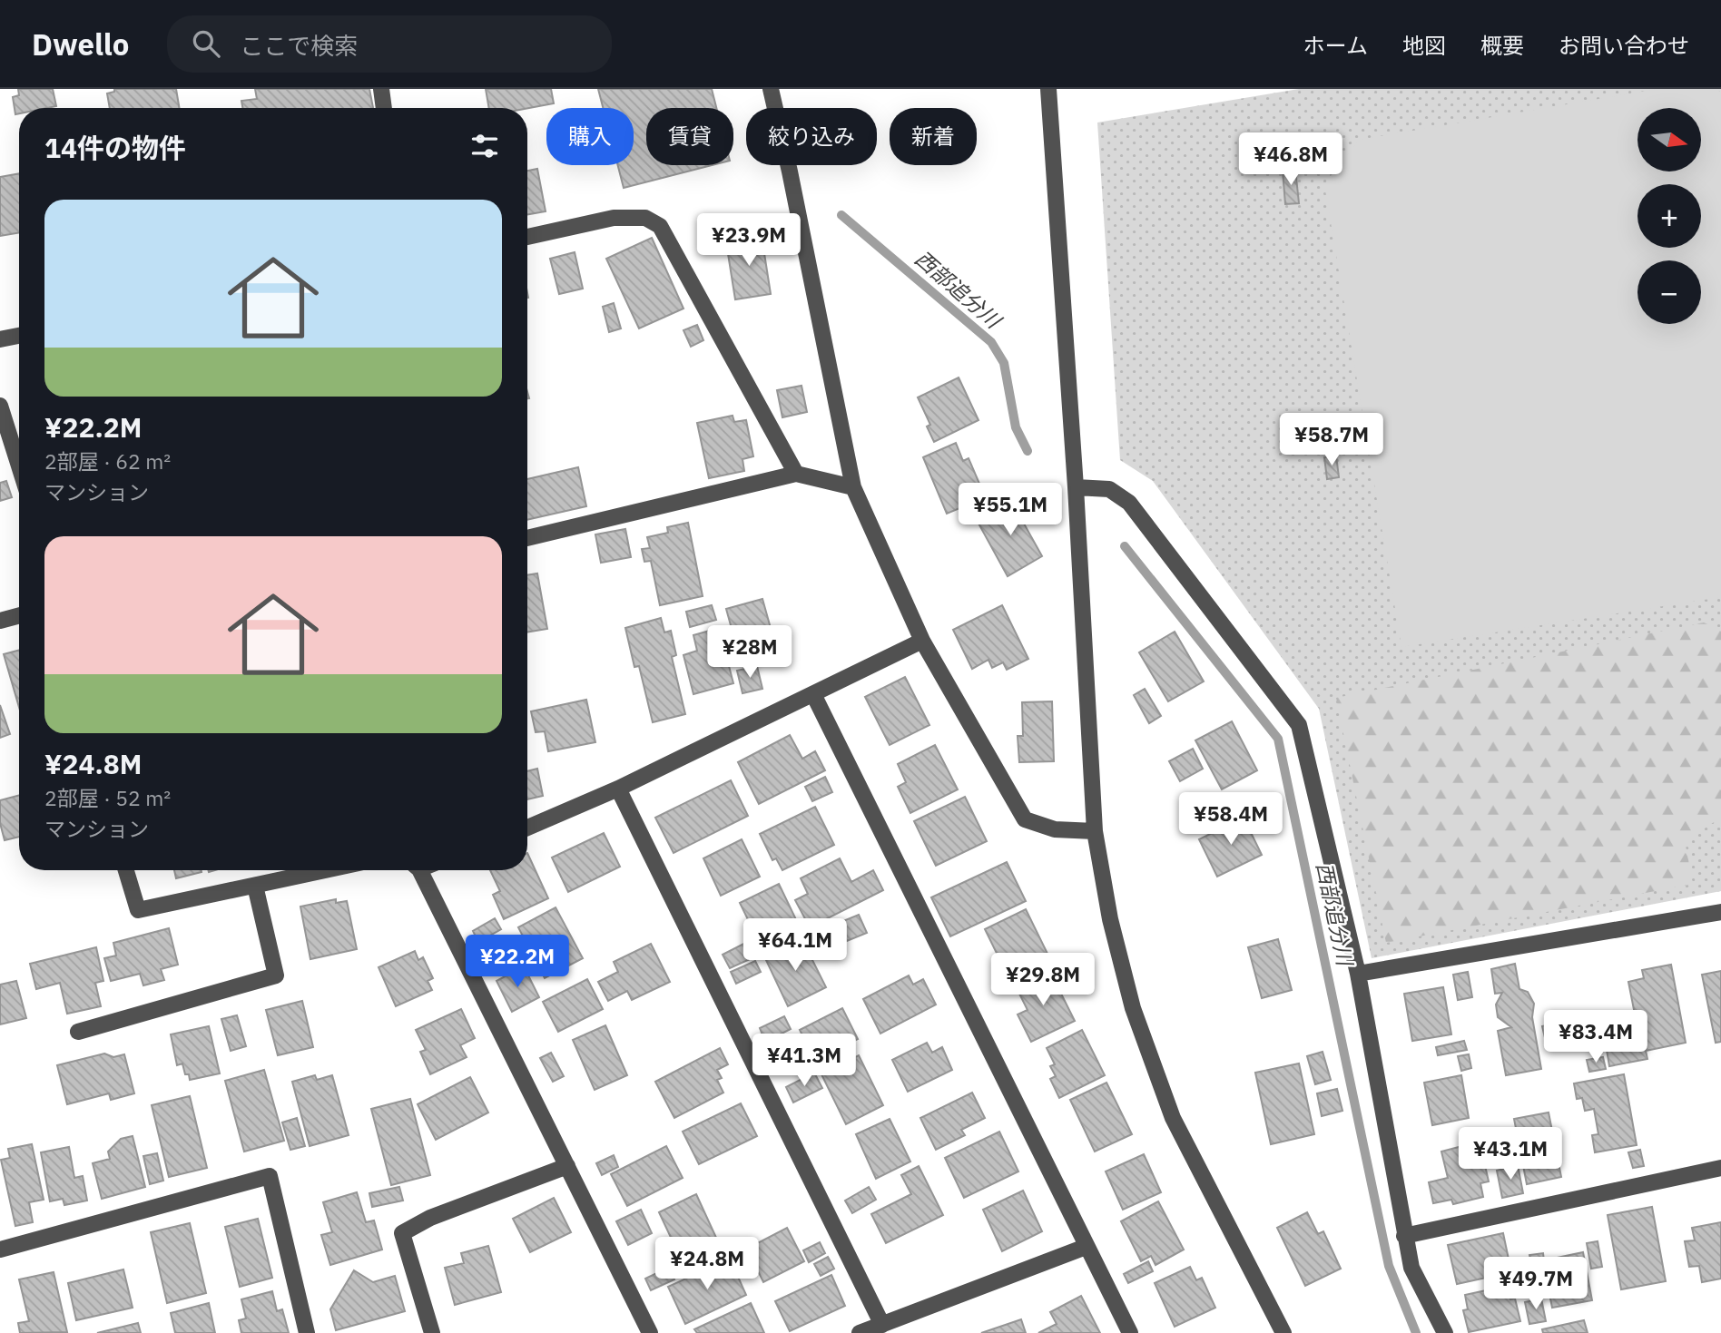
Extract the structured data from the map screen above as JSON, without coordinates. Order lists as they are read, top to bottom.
{
  "water": ["西部追分川"],
  "north": "right",
  "page": {
    "header": "Dwello",
    "search": "ここで検索",
    "nav": [
      "ホーム",
      "地図",
      "概要",
      "お問い合わせ"
    ],
    "map_buttons": ["+", "−"],
    "chip": [
      "購入",
      "賃貸",
      "絞り込み",
      "新着"
    ],
    "heading": "14件の物件",
    "price": [
      "¥46.8M",
      "¥23.9M",
      "¥58.7M",
      "¥55.1M",
      "¥28M",
      "¥58.4M",
      "¥64.1M",
      "¥22.2M",
      "¥29.8M",
      "¥83.4M",
      "¥41.3M",
      "¥43.1M",
      "¥24.8M",
      "¥49.7M"
    ],
    "list": [
      {
        "name": "¥22.2M",
        "note": "2部屋 · 62 m² · マンション"
      },
      {
        "name": "¥24.8M",
        "note": "2部屋 · 52 m² · マンション"
      }
    ]
  }
}
